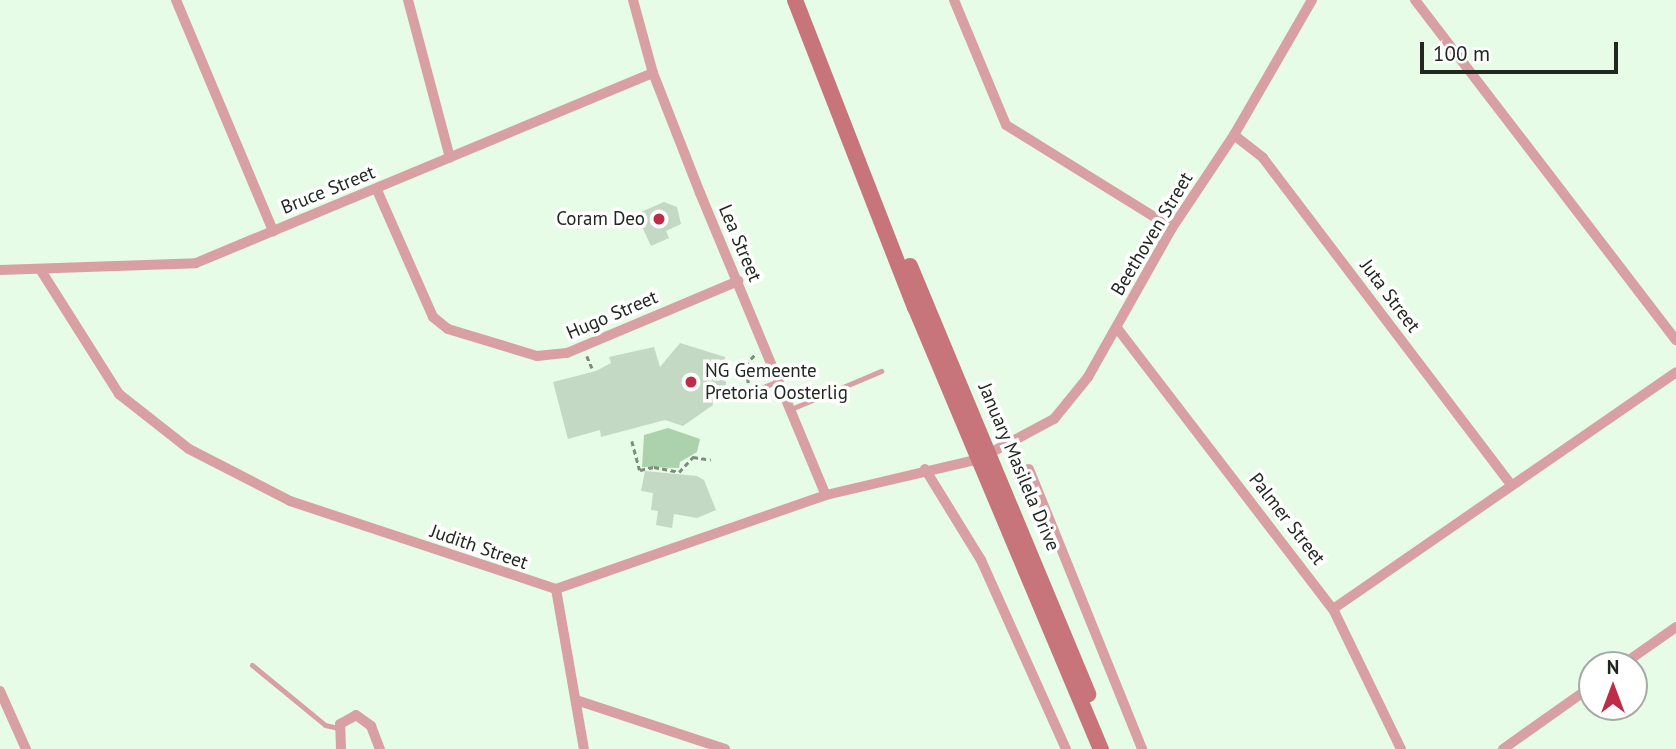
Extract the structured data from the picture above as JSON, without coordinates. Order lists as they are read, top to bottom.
{
  "streets": {
    "main road": ["January Masilela Drive"],
    "street": [
      "Bruce Street",
      "Beethoven Street",
      "Lea Street",
      "Juta Street",
      "Hugo Street",
      "Palmer Street",
      "Judith Street"
    ]
  },
  "crossings": [
    ["Bruce Street", "Lea Street"],
    ["Bruce Street", "Hugo Street"],
    ["Bruce Street", "Judith Street"],
    ["Beethoven Street", "Juta Street"],
    ["Beethoven Street", "January Masilela Drive"],
    ["Beethoven Street", "Palmer Street"],
    ["Lea Street", "Hugo Street"]
  ],
  "places": ["Coram Deo", "NG Gemeente Pretoria Oosterlig"],
  "scale_bar": "100 m",
  "north": "top"
}
